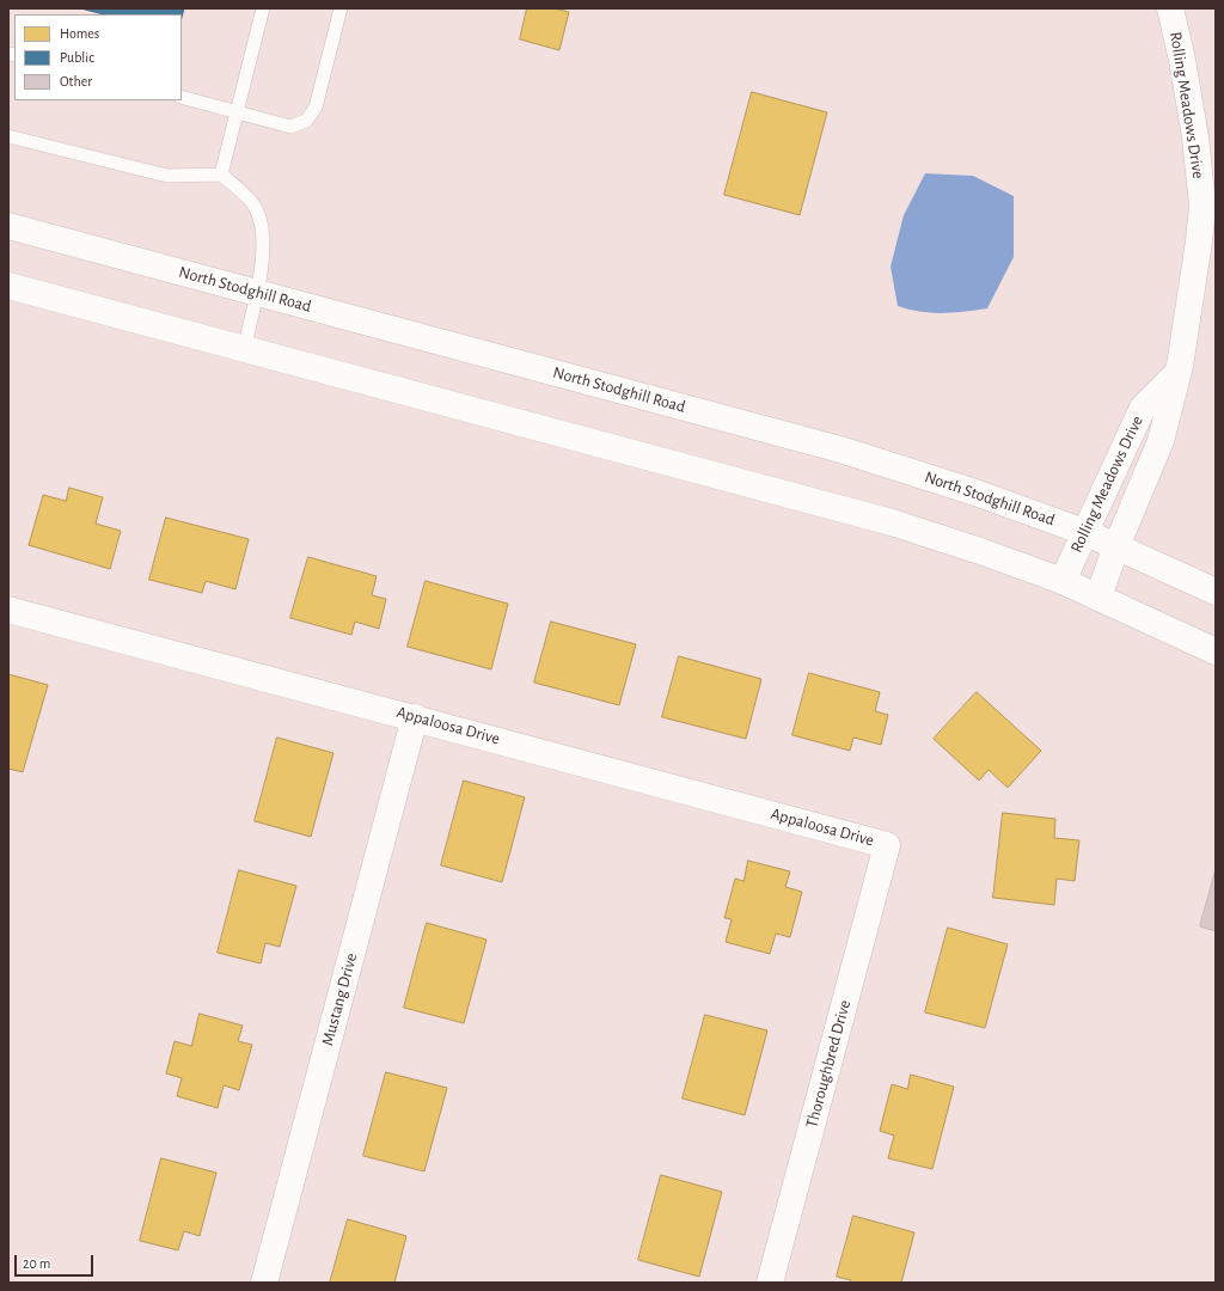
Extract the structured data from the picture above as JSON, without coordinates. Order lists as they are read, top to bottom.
{
  "streets": {
    "street": [
      "Rolling Meadows Drive",
      "North Stodghill Road",
      "Appaloosa Drive",
      "Mustang Drive",
      "Thoroughbred Drive"
    ]
  },
  "crossings": [
    ["Rolling Meadows Drive", "North Stodghill Road"],
    ["Appaloosa Drive", "Mustang Drive"],
    ["Appaloosa Drive", "Thoroughbred Drive"]
  ],
  "legend": ["Homes", "Public", "Other"],
  "scale_bar": "20 m"
}
